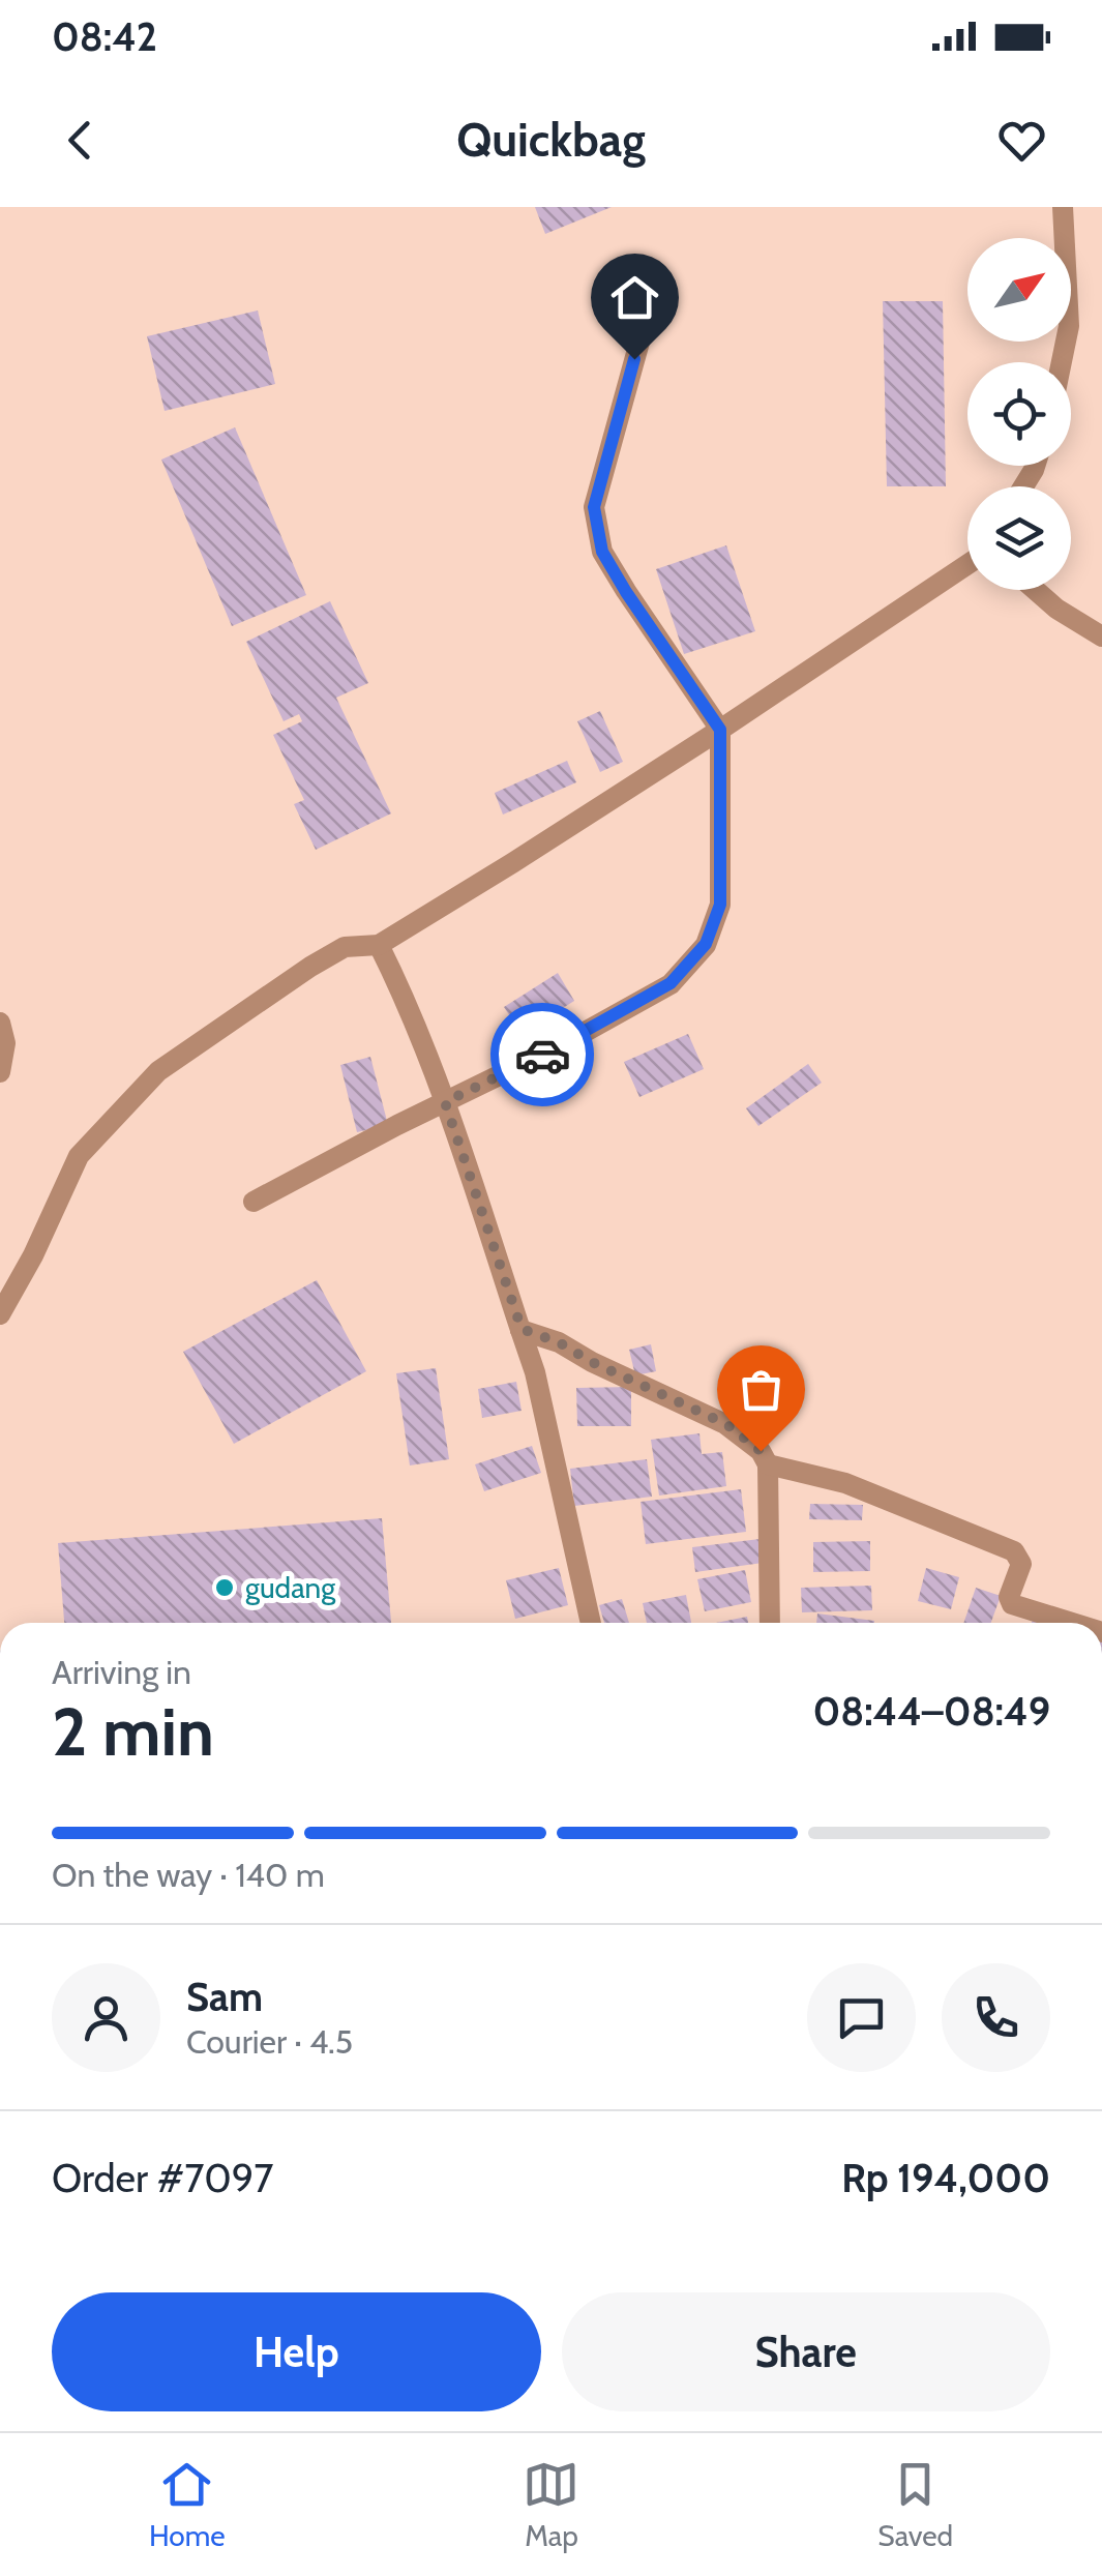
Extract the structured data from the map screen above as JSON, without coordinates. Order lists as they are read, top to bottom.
{
  "places": ["gudang"],
  "north": "top right",
  "page": {
    "status": "08:42",
    "header": "Quickbag",
    "heading": ["2 min", "Arriving in", "08:44–08:49"],
    "panel": [
      "Sam",
      "Courier · 4.5",
      "Order #7097",
      "Rp 194,000"
    ],
    "bar": "On the way · 140 m",
    "buttons": ["Help", "Share"],
    "tabs": ["Home", "Map", "Saved"]
  }
}
